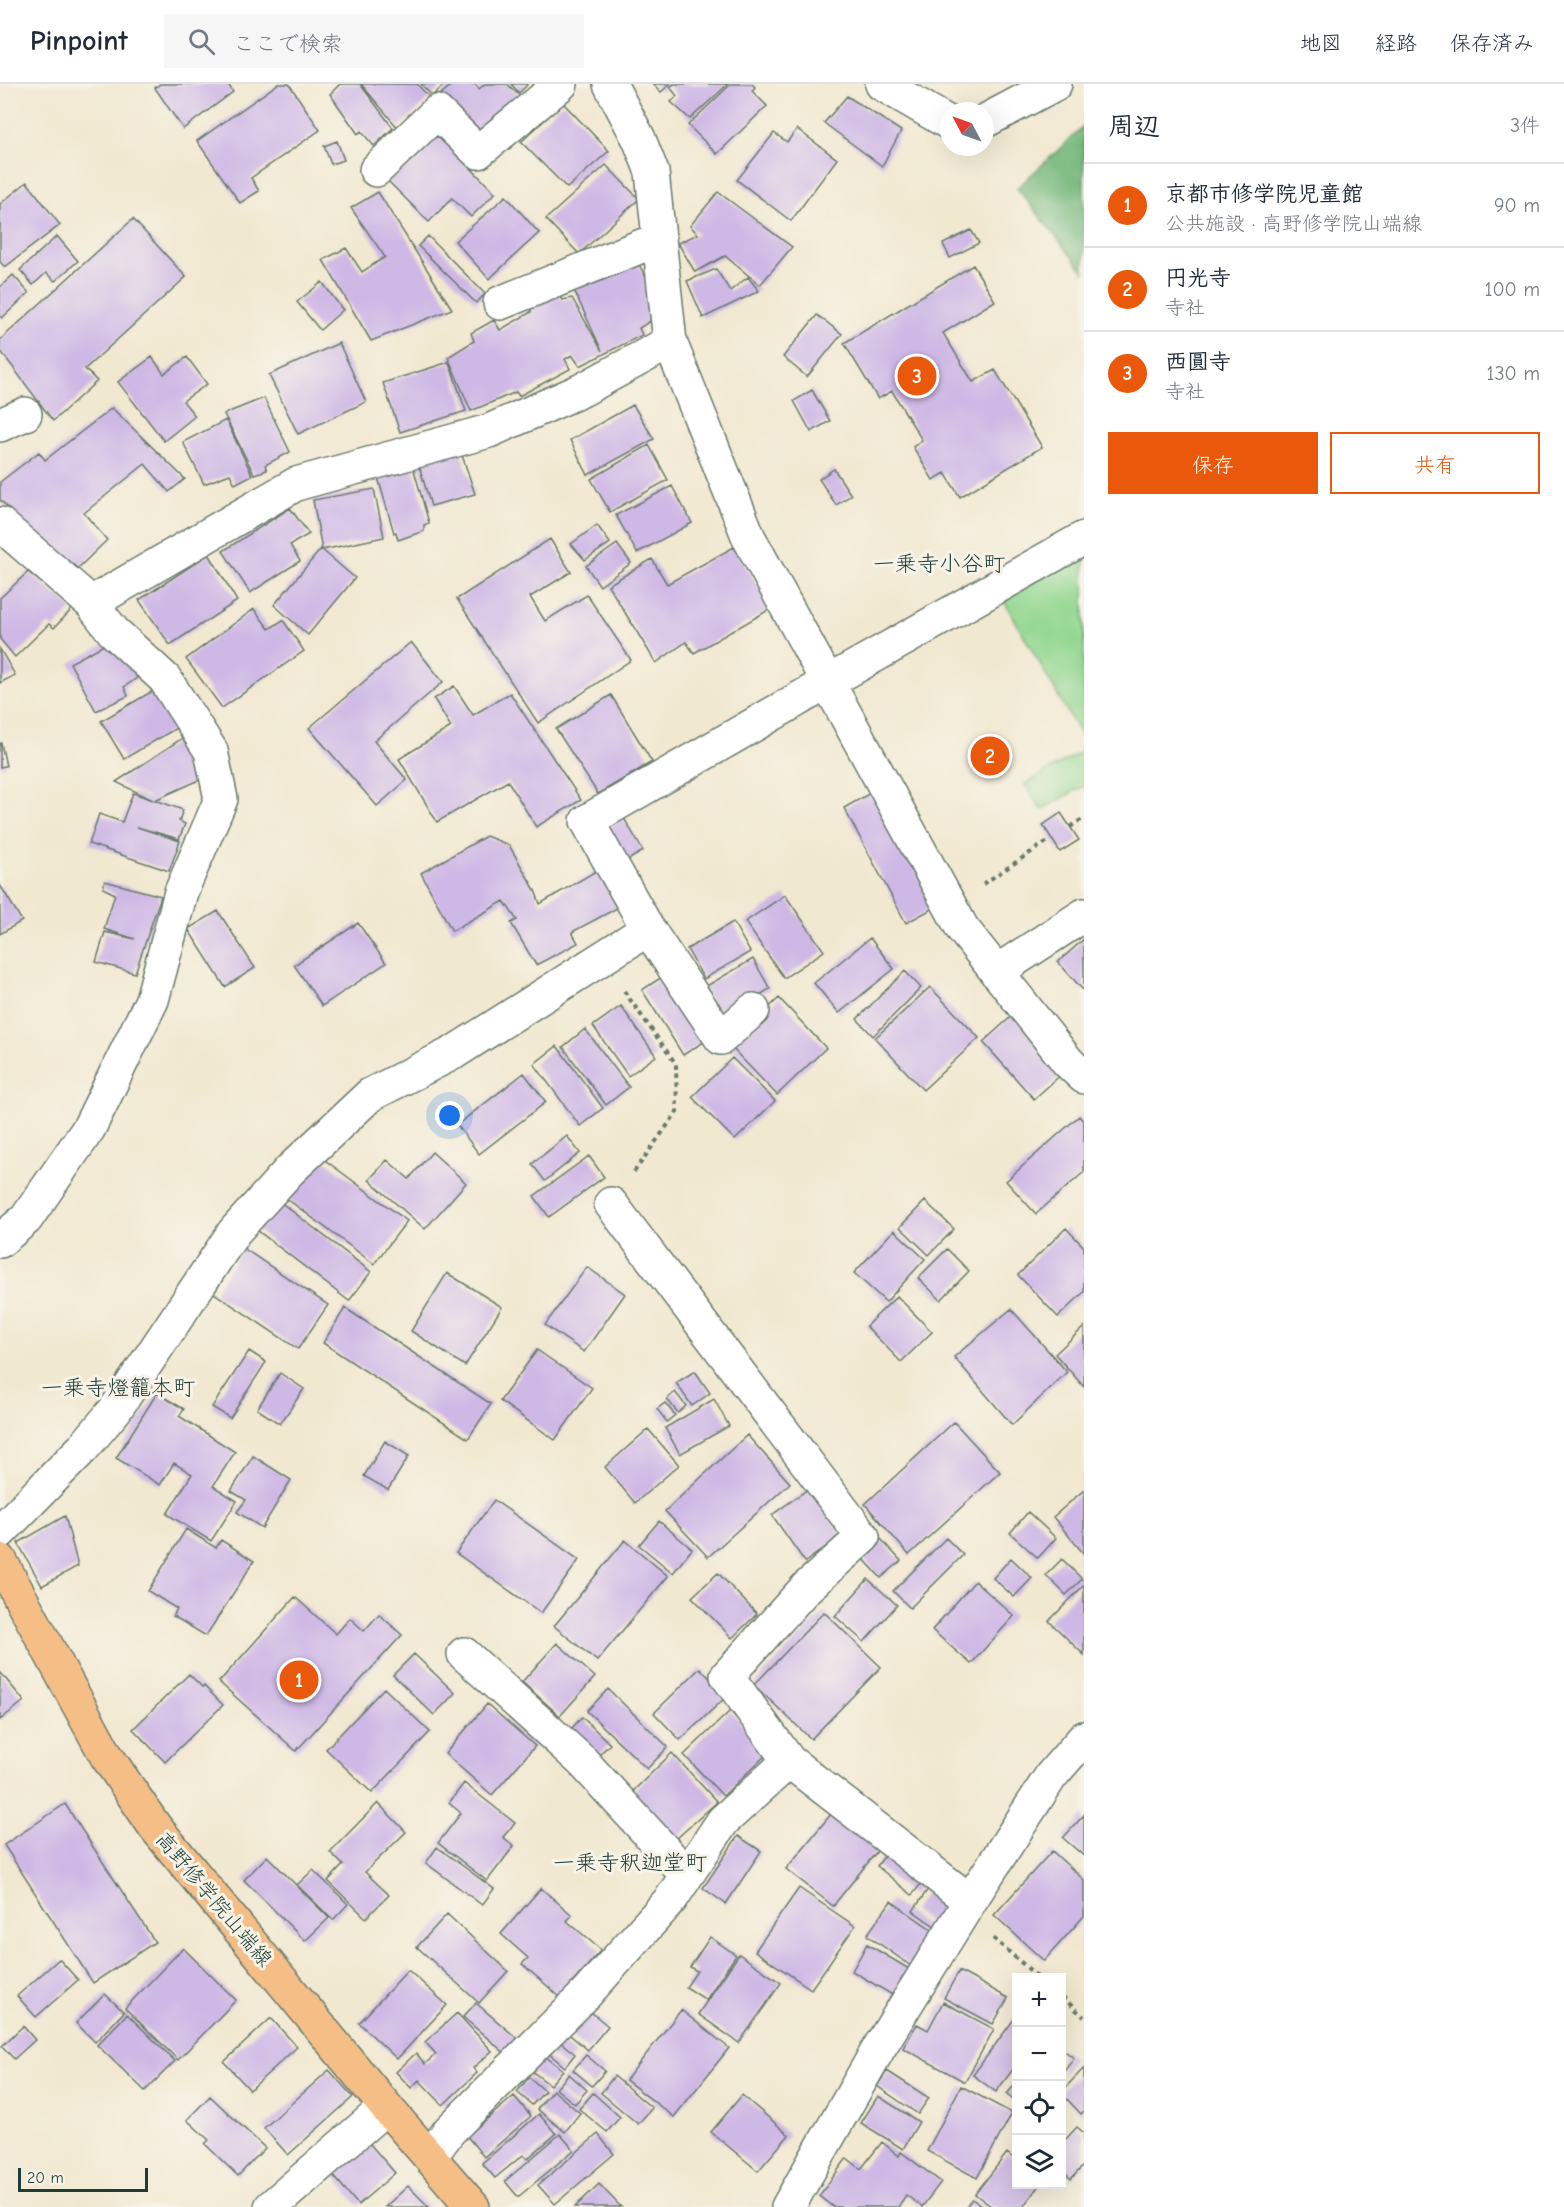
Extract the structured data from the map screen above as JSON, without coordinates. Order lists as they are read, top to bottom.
{
  "streets": {
    "main road": ["高野修学院山端線"]
  },
  "districts": ["一乗寺小谷町", "一乗寺燈籠本町", "一乗寺釈迦堂町"],
  "scale_bar": "20 m",
  "north": "top left",
  "page": {
    "header": "Pinpoint",
    "search": "ここで検索",
    "nav": ["地図", "経路", "保存済み"],
    "heading": ["周辺", "3件"],
    "list": [
      {
        "mark": "1",
        "name": "京都市修学院児童館",
        "note": "公共施設 · 高野修学院山端線",
        "value": "90 m"
      },
      {
        "mark": "2",
        "name": "円光寺",
        "note": "寺社",
        "value": "100 m"
      },
      {
        "mark": "3",
        "name": "西圓寺",
        "note": "寺社",
        "value": "130 m"
      }
    ],
    "pins": ["3", "2", "1"],
    "buttons": ["保存", "共有"],
    "map_buttons": ["+", "−"],
    "scale": "20 m"
  }
}
